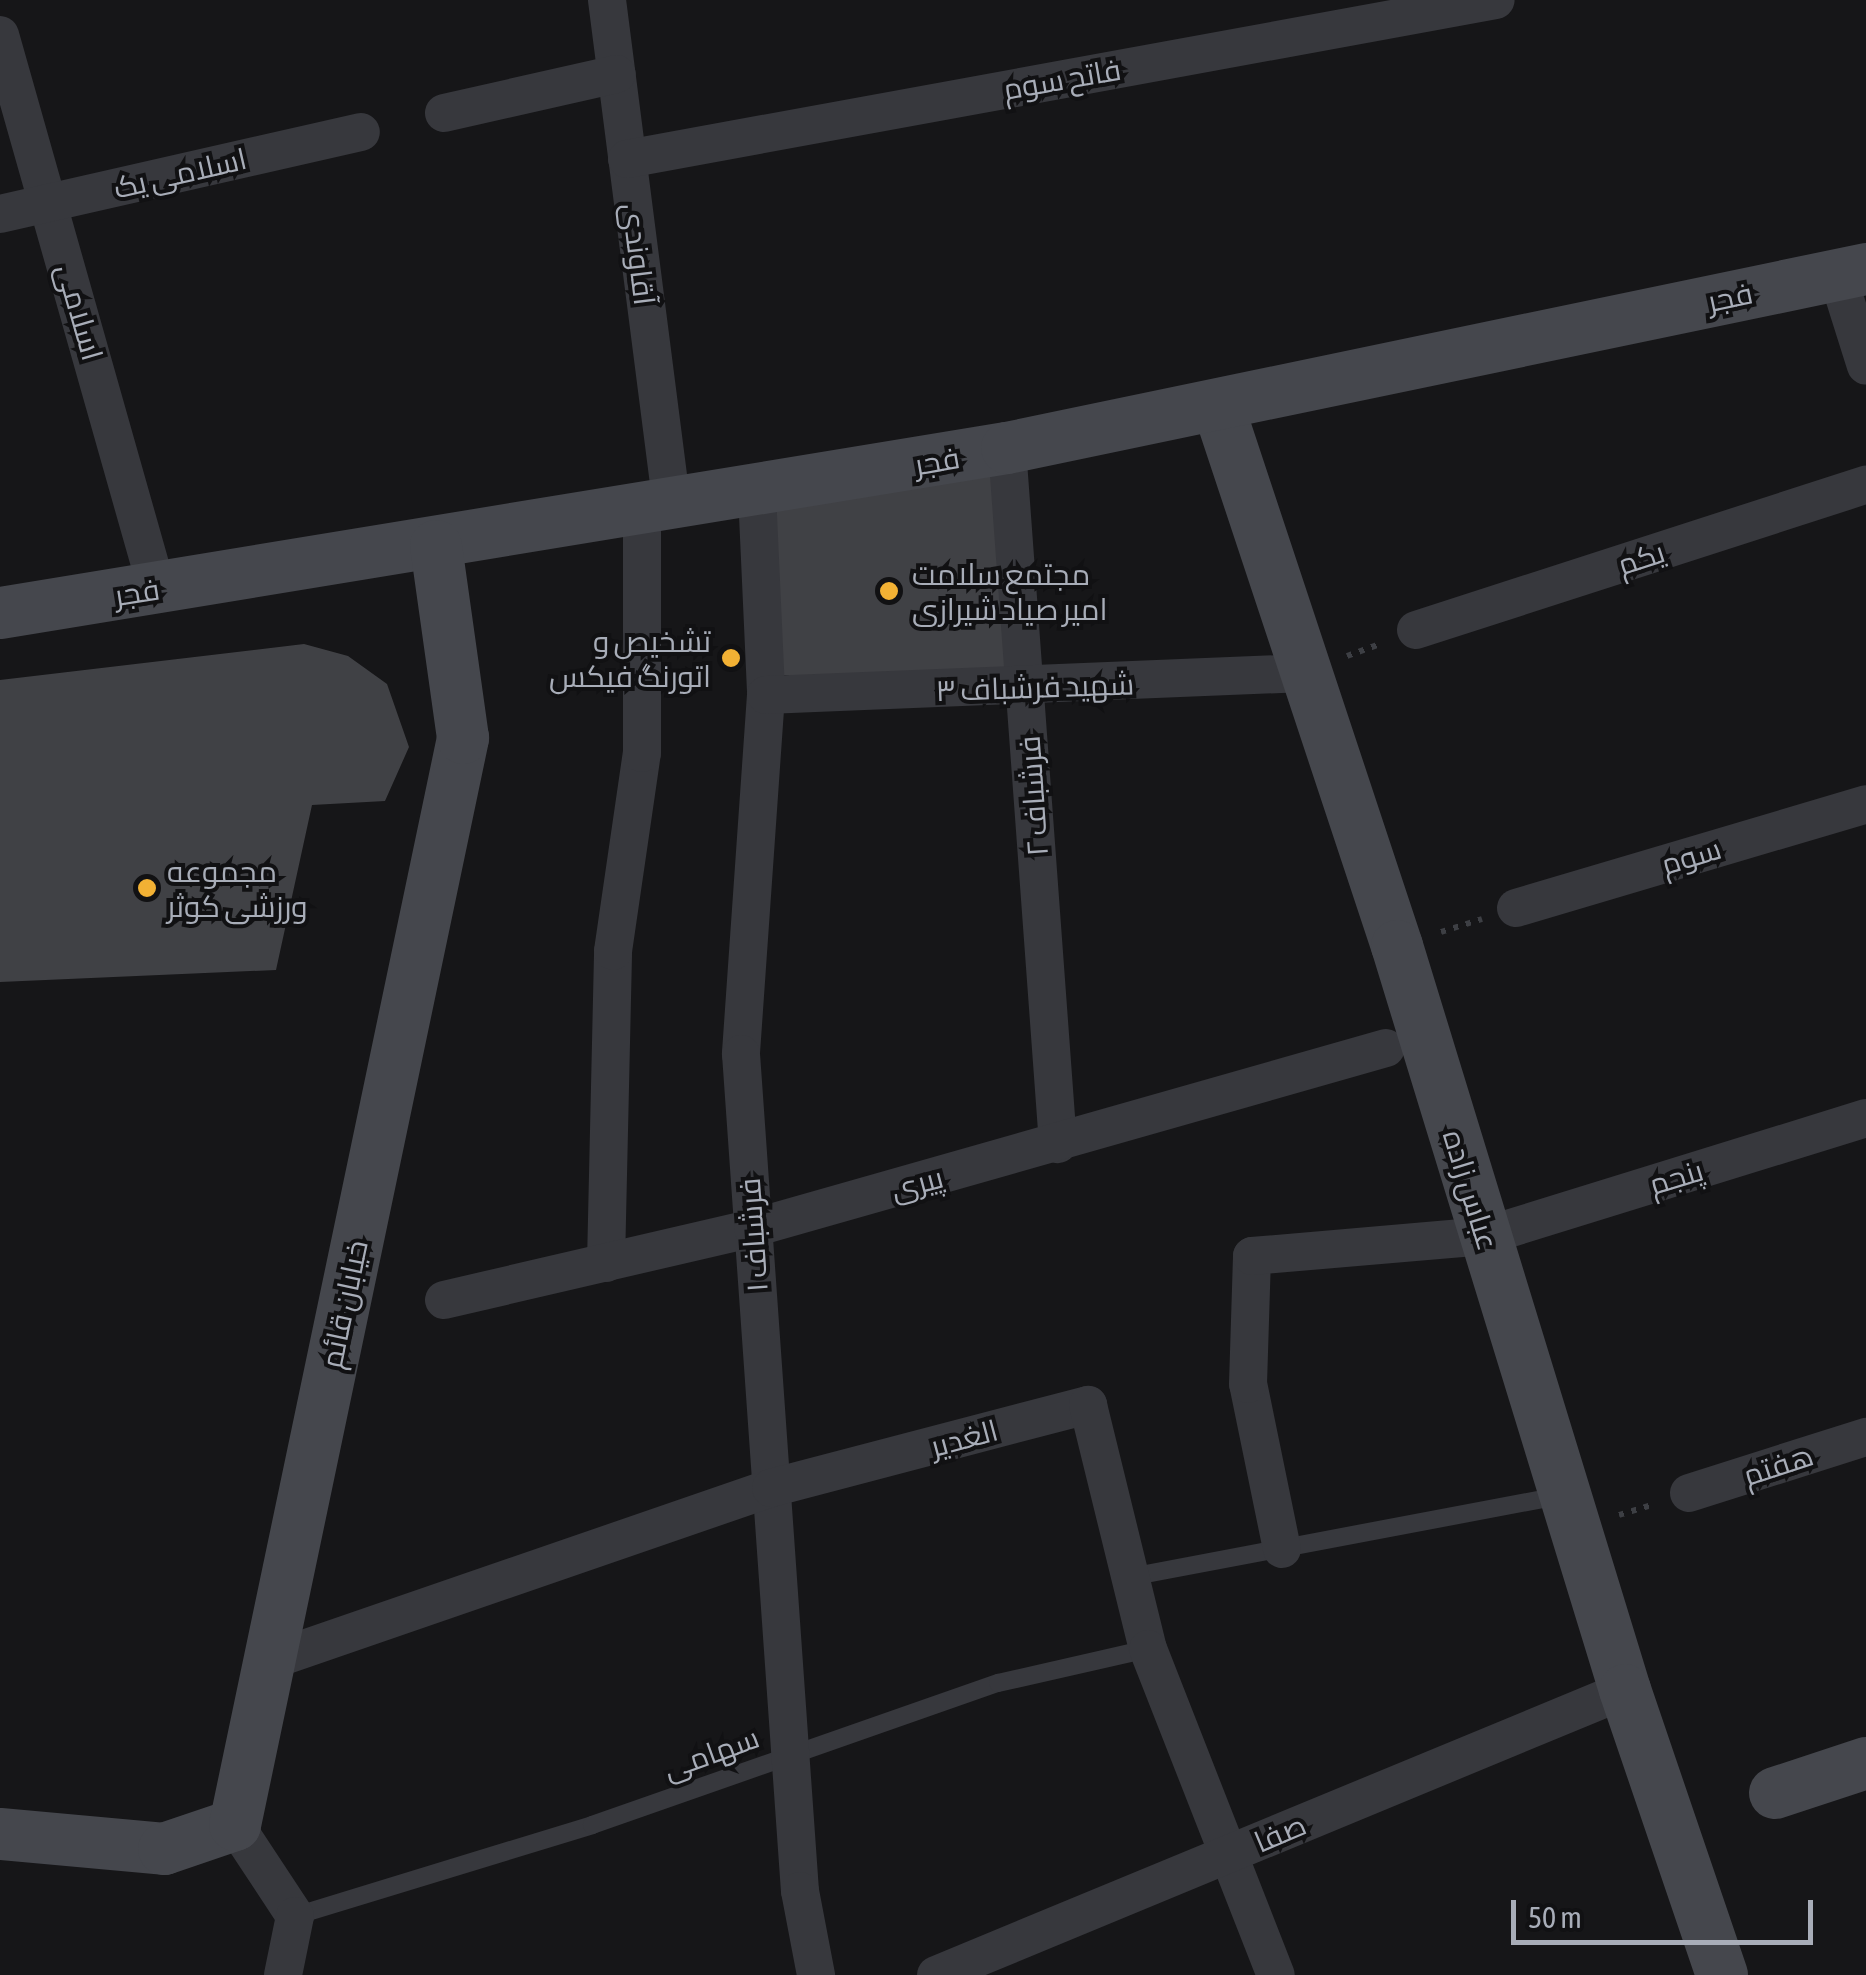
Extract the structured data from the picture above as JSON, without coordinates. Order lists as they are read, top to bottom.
{
  "streets": {
    "main road": ["فجر", "عباس زاده", "خیابان قائم"],
    "street": [
      "فاتح سوم",
      "اسلامی یک",
      "آقاوندی",
      "اسلامی",
      "یکم",
      "شهید فرشباف ۳",
      "فرشباف ۲",
      "سوم",
      "پنجم",
      "پیری",
      "فرشباف ۱",
      "الغدیر",
      "هفتم",
      "صفا"
    ],
    "lane": ["سهامی"]
  },
  "crossings": [
    ["فاتح سوم", "آقاوندی"],
    ["اسلامی یک", "اسلامی"],
    ["آقاوندی", "فجر"],
    ["آقاوندی", "پیری"],
    ["فجر", "اسلامی"],
    ["فجر", "فرشباف ۲"],
    ["فجر", "عباس زاده"],
    ["فجر", "فرشباف ۱"],
    ["فجر", "خیابان قائم"],
    ["شهید فرشباف ۳", "فرشباف ۲"],
    ["شهید فرشباف ۳", "عباس زاده"],
    ["شهید فرشباف ۳", "فرشباف ۱"],
    ["فرشباف ۲", "پیری"],
    ["پنجم", "عباس زاده"],
    ["پیری", "فرشباف ۱"],
    ["عباس زاده", "صفا"],
    ["فرشباف ۱", "الغدیر"],
    ["فرشباف ۱", "سهامی"],
    ["خیابان قائم", "الغدیر"],
    ["الغدیر", "سهامی"],
    ["الغدیر", "صفا"]
  ],
  "places": ["مجتمع سلامت امیر صیاد شیرازی", "تشخیص و اتورنگ فیکس", "مجموعه ورزشی کوثر"],
  "scale_bar": "50 m"
}
